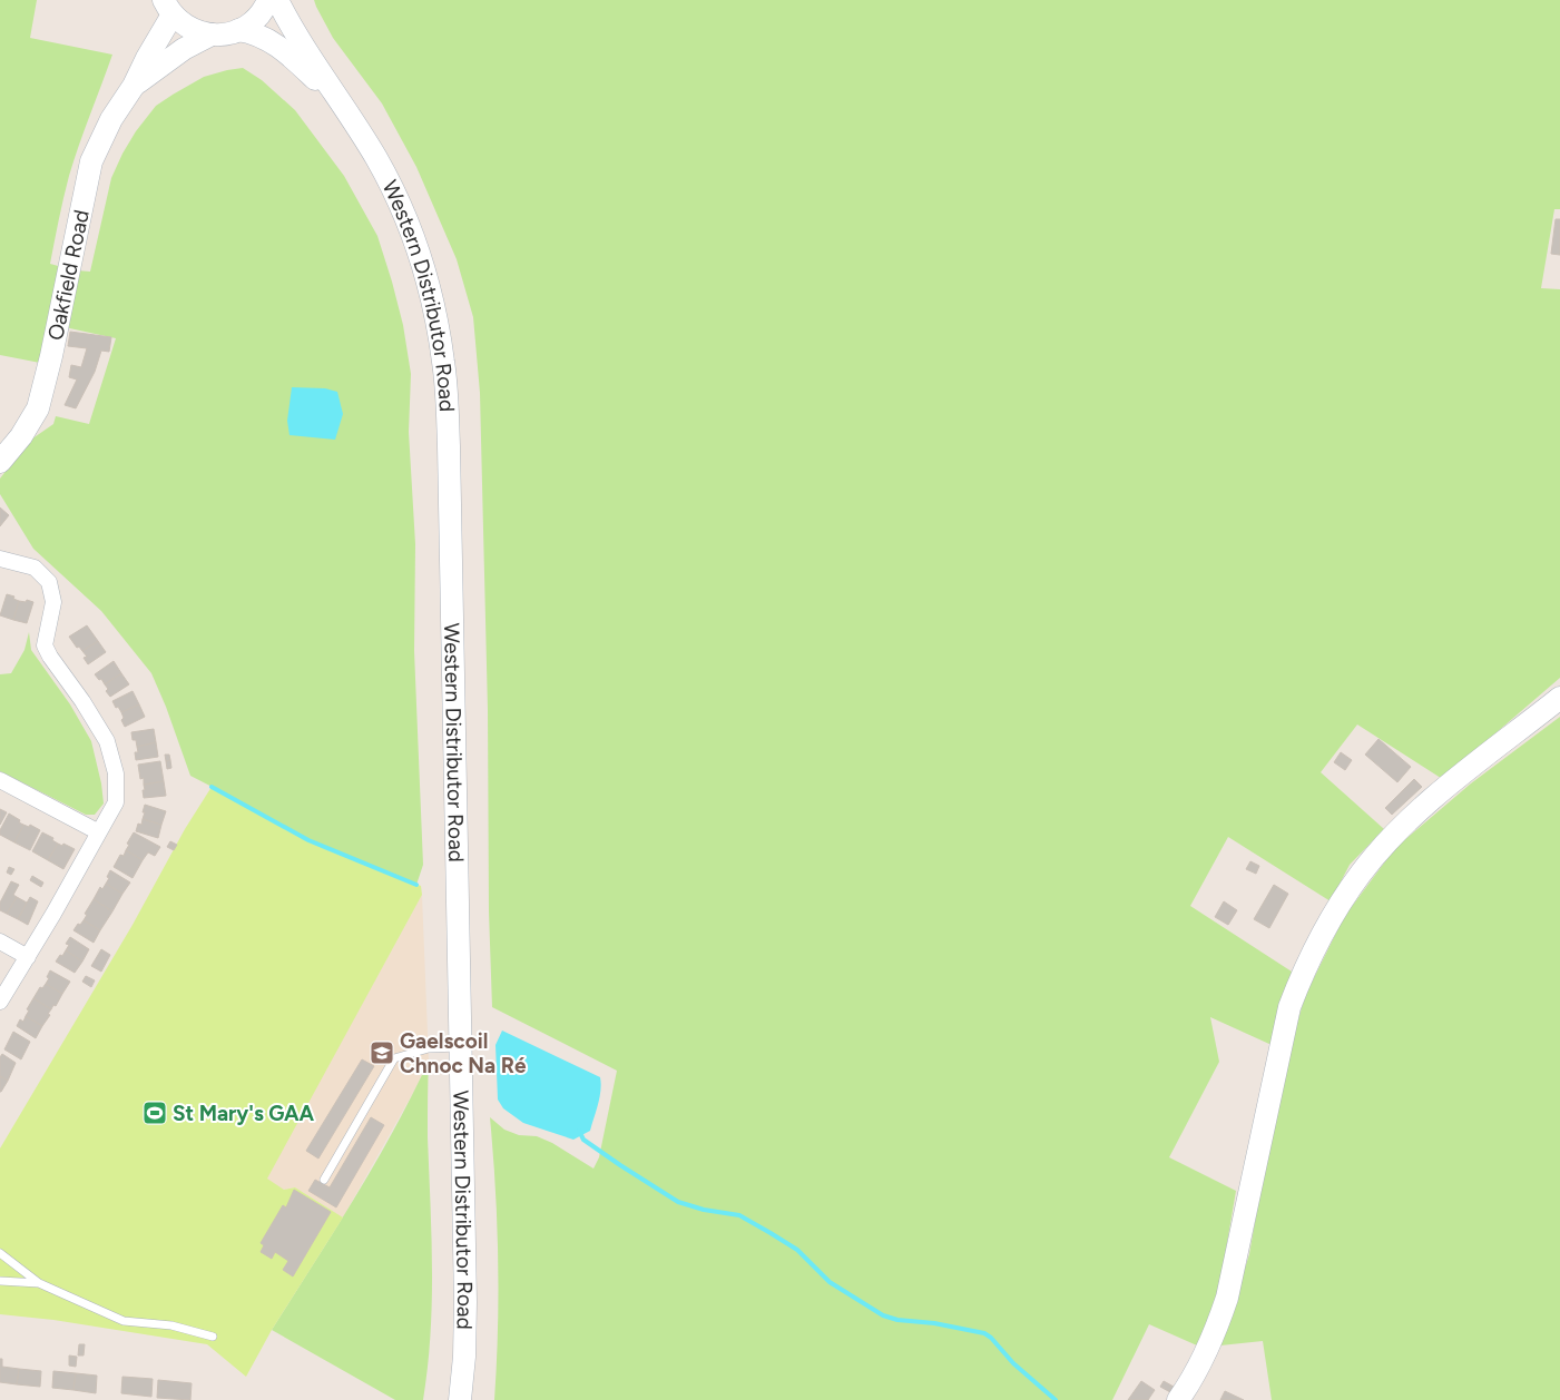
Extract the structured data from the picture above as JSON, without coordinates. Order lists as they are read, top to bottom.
{
  "streets": {
    "main road": ["Oakfield Road", "Western Distributor Road"]
  },
  "places": {
    "school or university": ["Gaelscoil Chnoc Na Ré"],
    "sports": ["St Mary's GAA"]
  }
}
